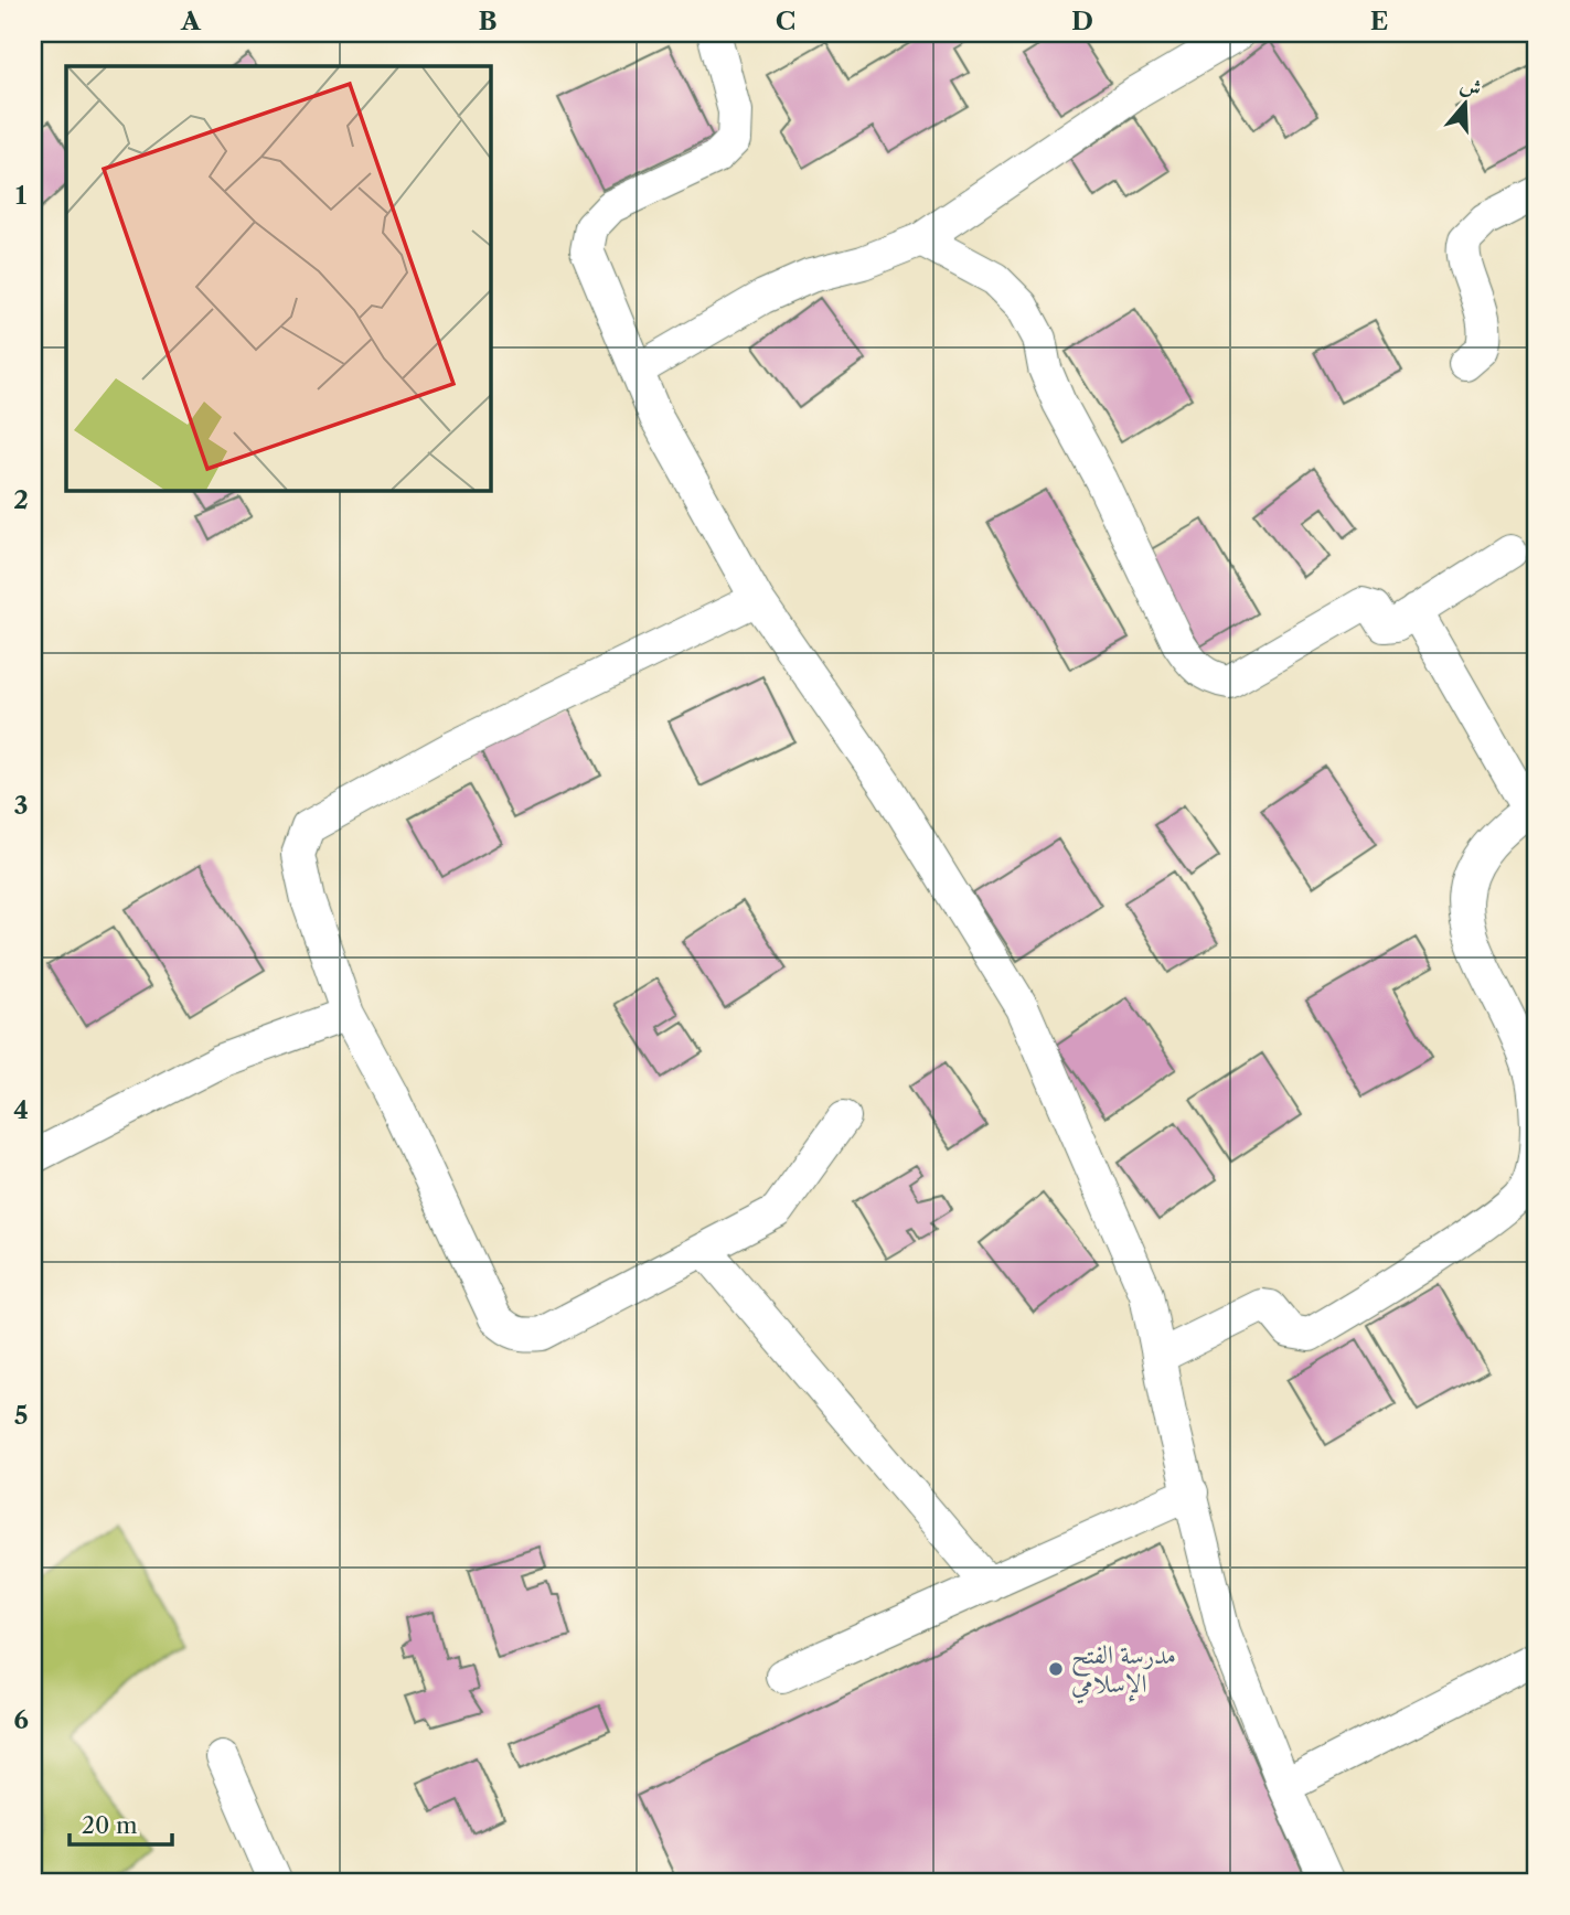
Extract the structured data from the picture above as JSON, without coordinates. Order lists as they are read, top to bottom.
{
  "places": ["مدرسة الفتح الإسلامي"],
  "scale_bar": "20 m",
  "north": "top",
  "grid": {
    "columns": [
      "A",
      "B",
      "C",
      "D",
      "E"
    ],
    "rows": [
      "1",
      "2",
      "3",
      "4",
      "5",
      "6"
    ]
  }
}
